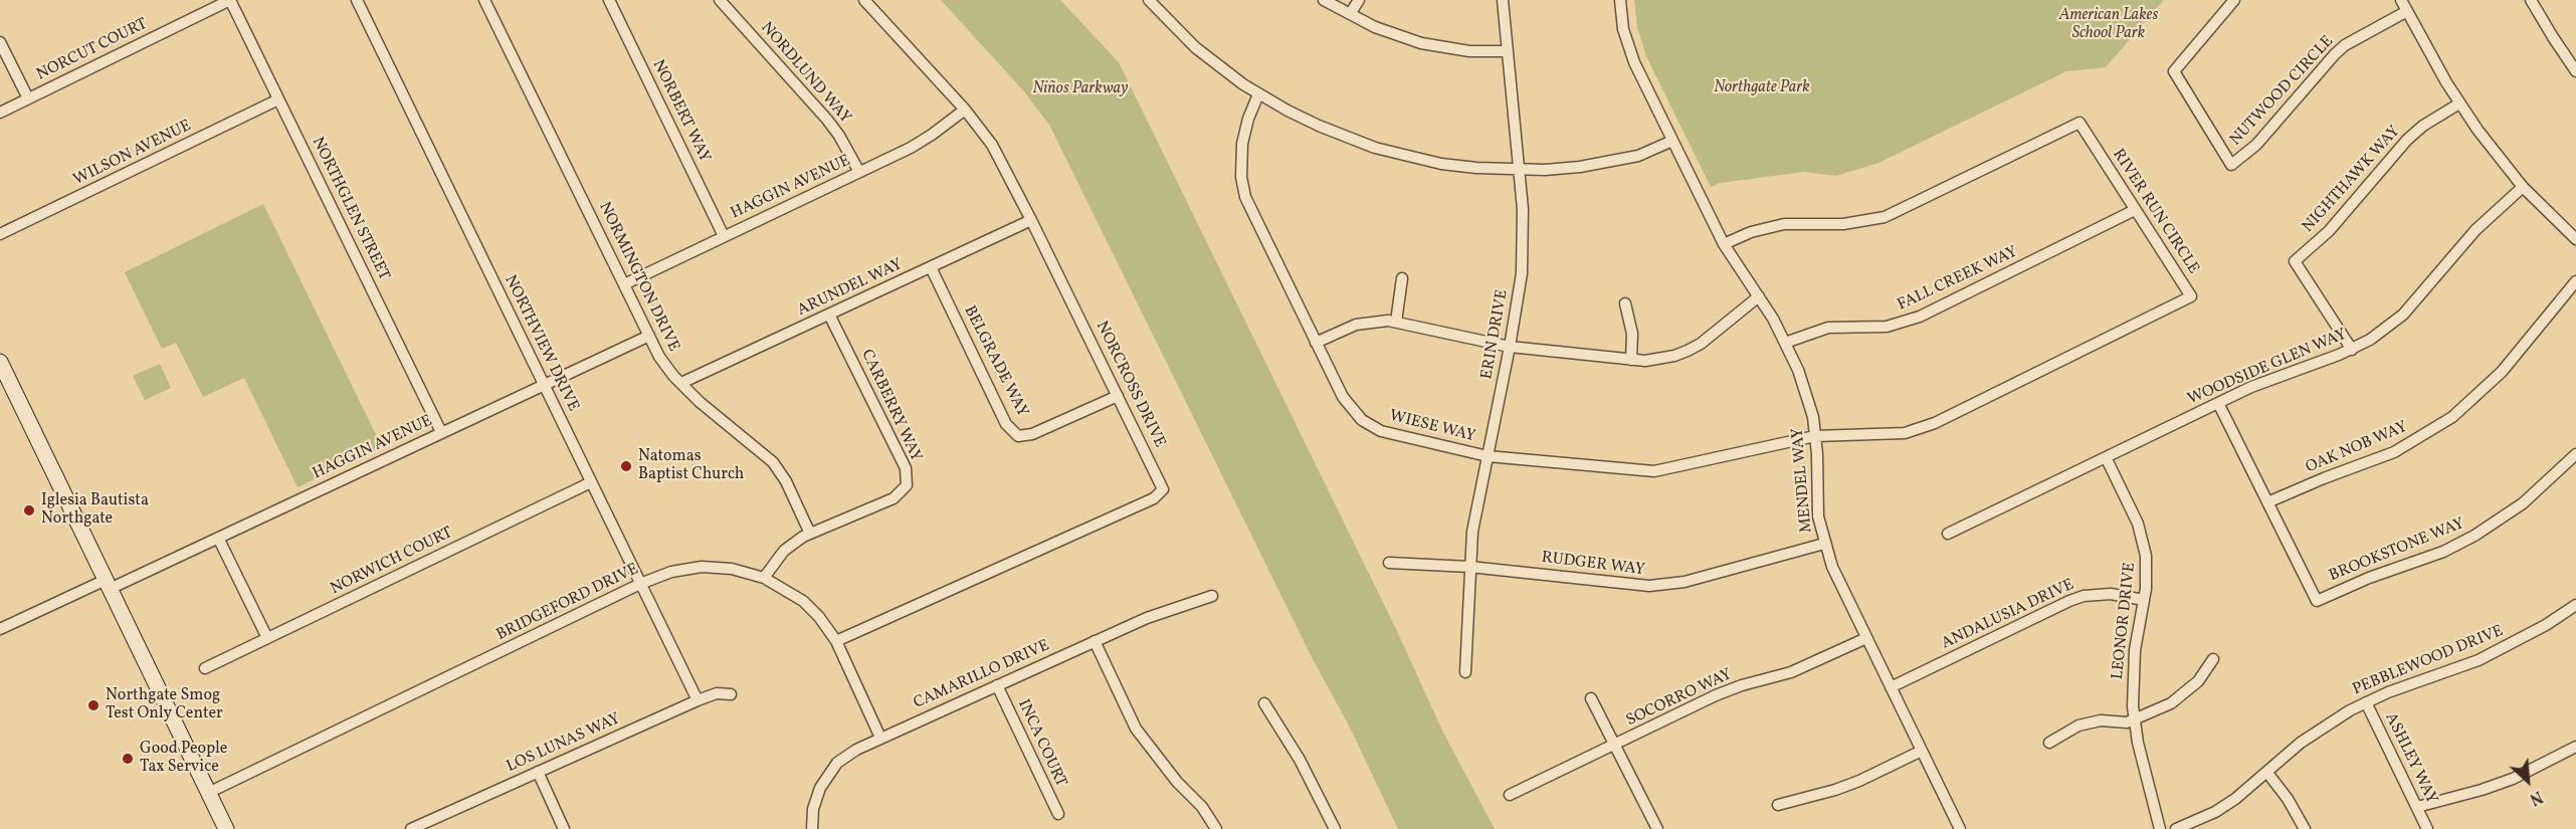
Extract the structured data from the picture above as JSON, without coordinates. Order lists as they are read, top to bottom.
{
  "streets": {
    "street": [
      "NORCUT COURT",
      "NORDLUND WAY",
      "NUTWOOD CIRCLE",
      "NORBERT WAY",
      "WILSON AVENUE",
      "NIGHTHAWK WAY",
      "HAGGIN AVENUE",
      "NORTHGLEN STREET",
      "RIVER RUN CIRCLE",
      "NORMINGTON DRIVE",
      "FALL CREEK WAY",
      "ARUNDEL WAY",
      "ERIN DRIVE",
      "NORTHVIEW DRIVE",
      "BELGRADE WAY",
      "WOODSIDE GLEN WAY",
      "NORCROSS DRIVE",
      "CARBERRY WAY",
      "WIESE WAY",
      "OAK NOB WAY",
      "MENDEL WAY",
      "BROOKSTONE WAY",
      "NORWICH COURT",
      "RUDGER WAY",
      "BRIDGEFORD DRIVE",
      "ANDALUSIA DRIVE",
      "LEONOR DRIVE",
      "PEBBLEWOOD DRIVE",
      "CAMARILLO DRIVE",
      "SOCORRO WAY",
      "LOS LUNAS WAY",
      "INCA COURT",
      "ASHLEY WAY"
    ]
  },
  "crossings": [
    ["NORCUT COURT", "NORTHGLEN STREET"],
    ["NORDLUND WAY", "HAGGIN AVENUE"],
    ["NORBERT WAY", "HAGGIN AVENUE"],
    ["WILSON AVENUE", "NORTHGLEN STREET"],
    ["NIGHTHAWK WAY", "WOODSIDE GLEN WAY"],
    ["HAGGIN AVENUE", "NORTHGLEN STREET"],
    ["HAGGIN AVENUE", "NORMINGTON DRIVE"],
    ["HAGGIN AVENUE", "NORTHVIEW DRIVE"],
    ["HAGGIN AVENUE", "NORCROSS DRIVE"],
    ["RIVER RUN CIRCLE", "FALL CREEK WAY"],
    ["RIVER RUN CIRCLE", "WIESE WAY"],
    ["RIVER RUN CIRCLE", "MENDEL WAY"],
    ["NORMINGTON DRIVE", "ARUNDEL WAY"],
    ["NORMINGTON DRIVE", "CARBERRY WAY"],
    ["FALL CREEK WAY", "MENDEL WAY"],
    ["ARUNDEL WAY", "BELGRADE WAY"],
    ["ARUNDEL WAY", "NORCROSS DRIVE"],
    ["ARUNDEL WAY", "CARBERRY WAY"],
    ["ERIN DRIVE", "WIESE WAY"],
    ["ERIN DRIVE", "RUDGER WAY"],
    ["NORTHVIEW DRIVE", "NORWICH COURT"],
    ["NORTHVIEW DRIVE", "BRIDGEFORD DRIVE"],
    ["NORTHVIEW DRIVE", "LOS LUNAS WAY"],
    ["BELGRADE WAY", "NORCROSS DRIVE"],
    ["WOODSIDE GLEN WAY", "BROOKSTONE WAY"],
    ["WOODSIDE GLEN WAY", "LEONOR DRIVE"],
    ["NORCROSS DRIVE", "BRIDGEFORD DRIVE"],
    ["CARBERRY WAY", "BRIDGEFORD DRIVE"],
    ["WIESE WAY", "MENDEL WAY"],
    ["OAK NOB WAY", "BROOKSTONE WAY"],
    ["MENDEL WAY", "RUDGER WAY"],
    ["MENDEL WAY", "ANDALUSIA DRIVE"],
    ["MENDEL WAY", "SOCORRO WAY"],
    ["BRIDGEFORD DRIVE", "CAMARILLO DRIVE"],
    ["ANDALUSIA DRIVE", "LEONOR DRIVE"],
    ["PEBBLEWOOD DRIVE", "ASHLEY WAY"],
    ["CAMARILLO DRIVE", "INCA COURT"]
  ],
  "parks": ["American Lakes School Park", "Northgate Park", "Niños Parkway"],
  "places": [
    "Natomas Baptist Church",
    "Iglesia Bautista Northgate",
    "Northgate Smog Test Only Center",
    "Good People Tax Service"
  ],
  "north": "bottom right"
}
